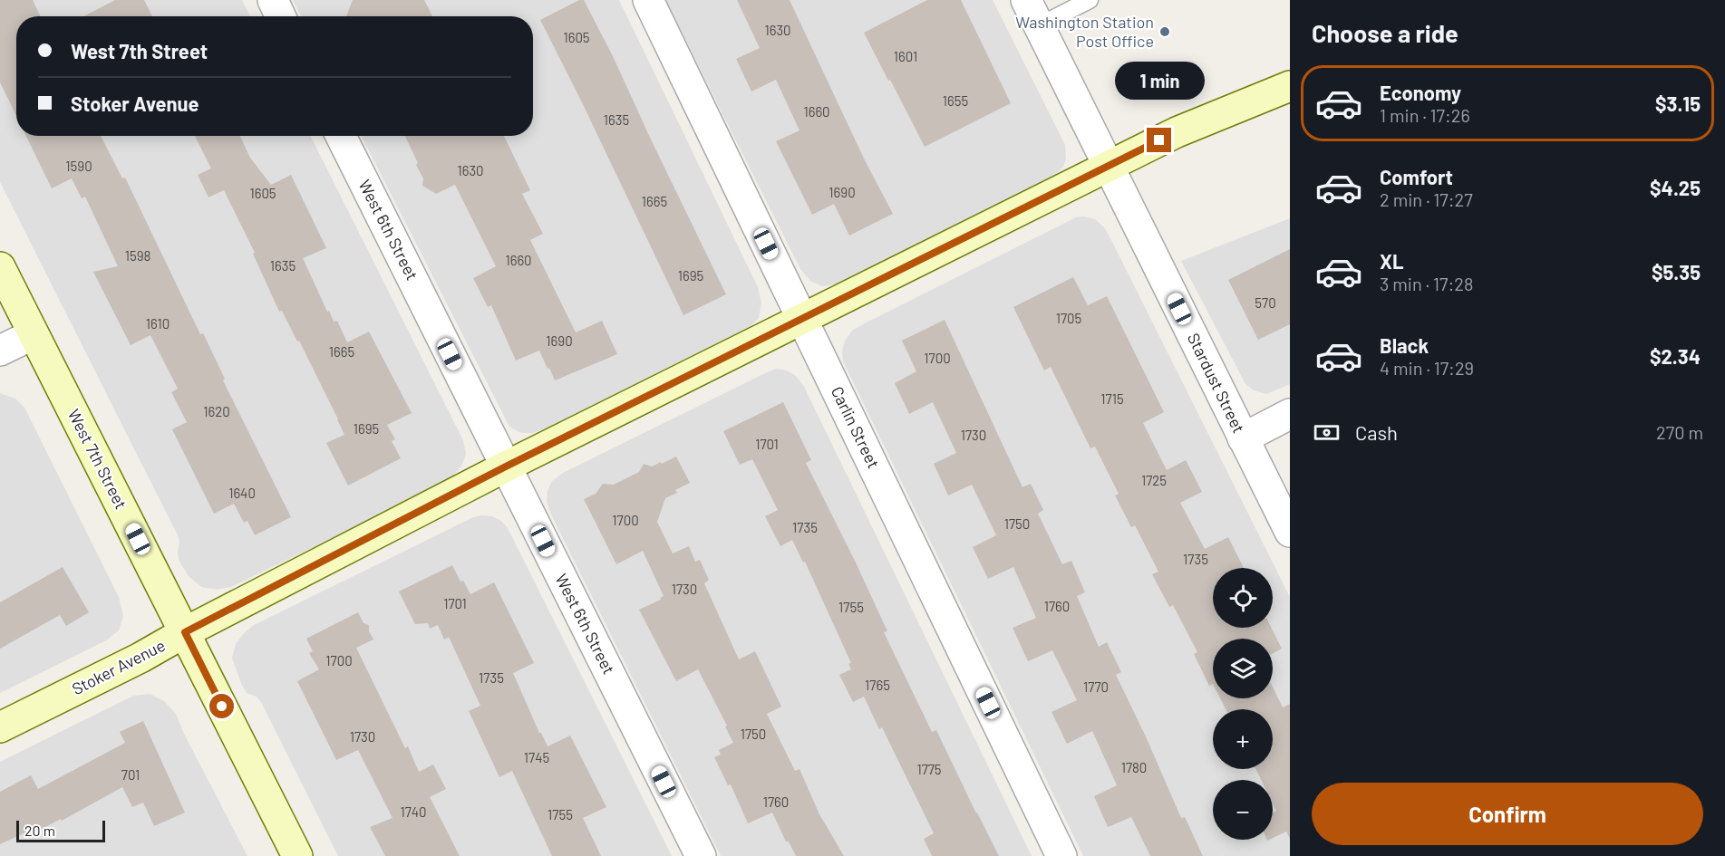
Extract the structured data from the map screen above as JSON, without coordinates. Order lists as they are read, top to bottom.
{
  "streets": {
    "street": [
      "West 6th Street",
      "Stardust Street",
      "Carlin Street",
      "West 7th Street",
      "Stoker Avenue"
    ]
  },
  "crossings": [
    ["West 6th Street", "Stoker Avenue"],
    ["Stardust Street", "Stoker Avenue"],
    ["Carlin Street", "Stoker Avenue"],
    ["West 7th Street", "Stoker Avenue"]
  ],
  "places": ["Washington Station Post Office"],
  "house_numbers": [
    "1630",
    "1605",
    "1601",
    "1655",
    "1660",
    "1635",
    "1590",
    "1630",
    "1690",
    "1605",
    "1665",
    "1598",
    "1660",
    "1635",
    "1695",
    "570",
    "1705",
    "1610",
    "1690",
    "1665",
    "1700",
    "1715",
    "1620",
    "1695",
    "1730",
    "1701",
    "1725",
    "1640",
    "1700",
    "1750",
    "1735",
    "1735",
    "1730",
    "1701",
    "1760",
    "1755",
    "1700",
    "1735",
    "1765",
    "1770",
    "1750",
    "1730",
    "1745",
    "1780",
    "1775",
    "701",
    "1760",
    "1740",
    "1755"
  ],
  "scale_bar": "20 m",
  "page": {
    "heading": "Choose a ride",
    "banner": ["West 7th Street", "Stoker Avenue"],
    "bubble": "1 min",
    "list": [
      {
        "name": "Economy",
        "note": "1 min · 17:26",
        "value": "$3.15"
      },
      {
        "name": "Comfort",
        "note": "2 min · 17:27",
        "value": "$4.25"
      },
      {
        "name": "XL",
        "note": "3 min · 17:28",
        "value": "$5.35"
      },
      {
        "name": "Black",
        "note": "4 min · 17:29",
        "value": "$2.34"
      }
    ],
    "pay": ["Cash", "270 m"],
    "map_buttons": ["+", "−"],
    "buttons": "Confirm",
    "scale": "20 m"
  }
}
